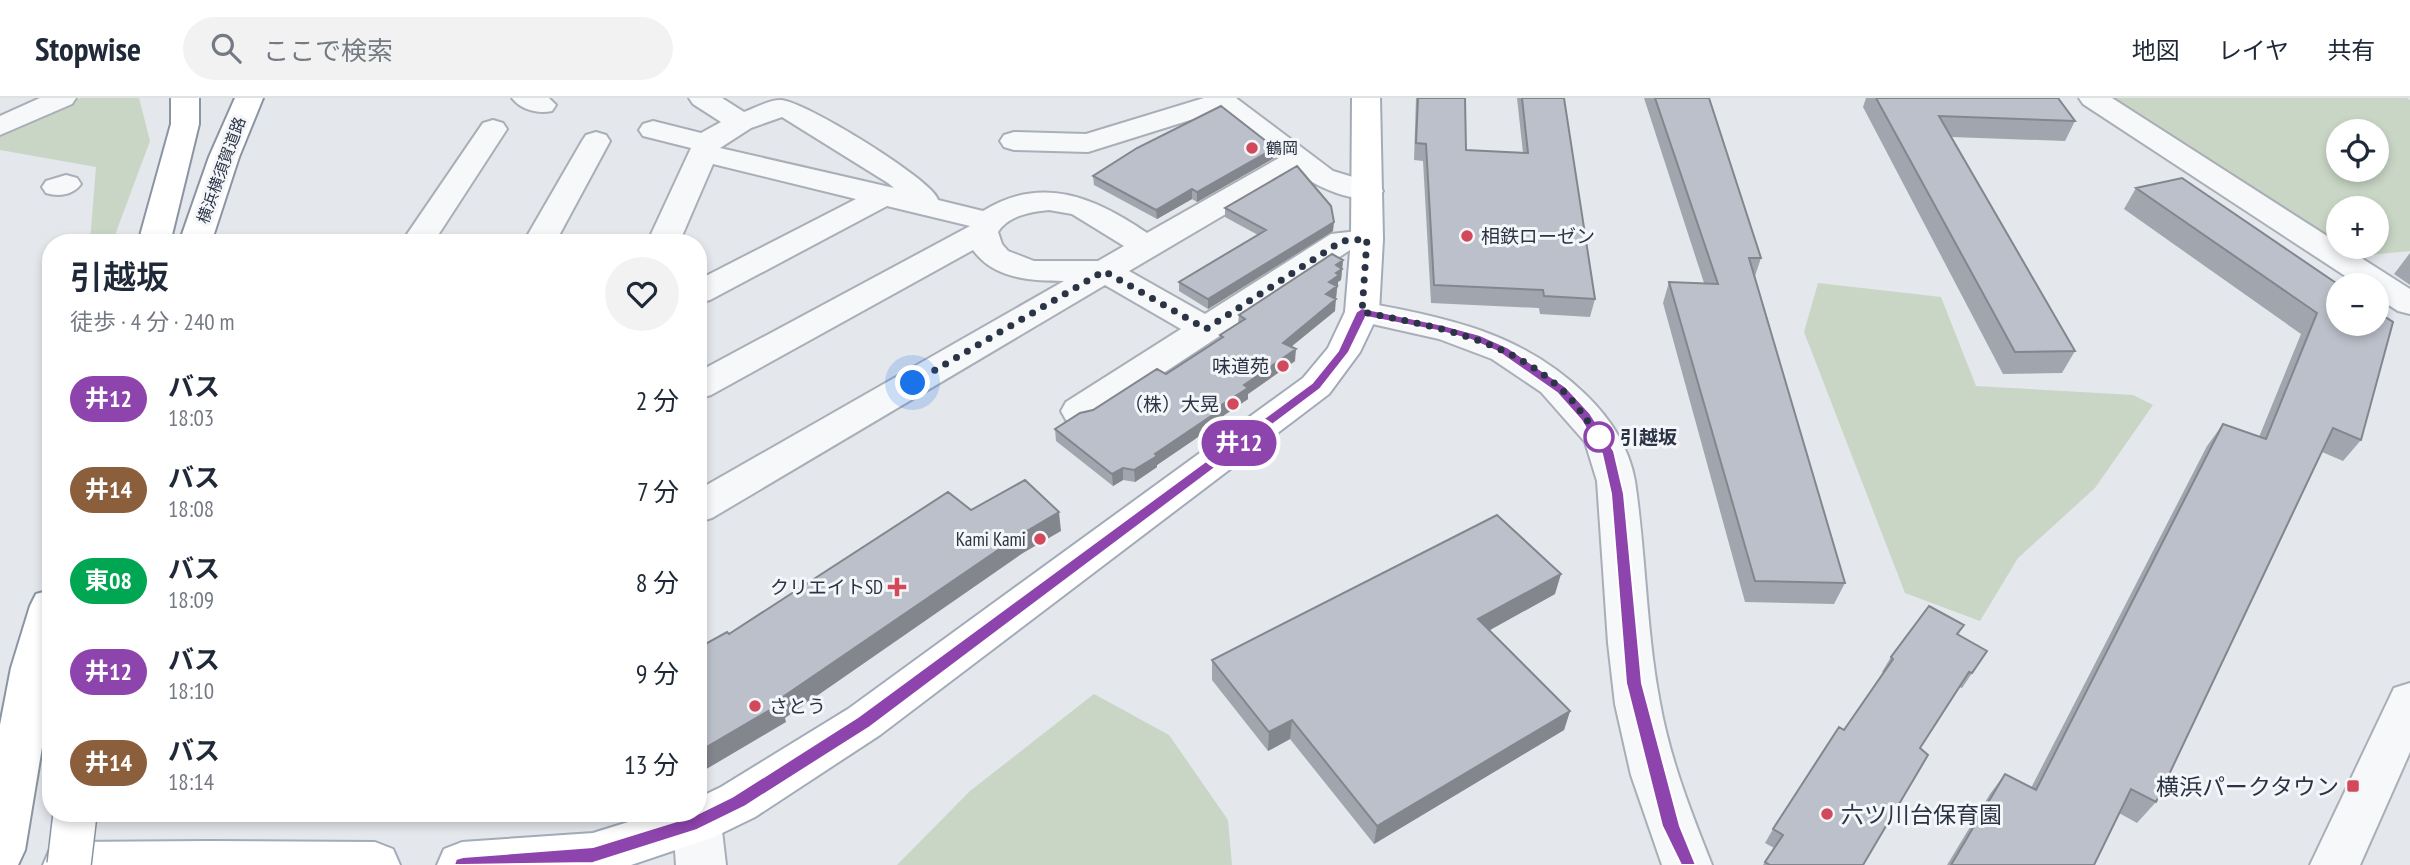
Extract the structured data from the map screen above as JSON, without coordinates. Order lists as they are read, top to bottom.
{
  "streets": {
    "main road": ["横浜横須賀道路"]
  },
  "places": {
    "other": [
      "鶴岡",
      "相鉄ローゼン",
      "味道苑",
      "（株）大晃",
      "引越坂",
      "Kami Kami",
      "さとう",
      "六ツ川台保育園"
    ],
    "health": ["クリエイトSD"],
    "transit": ["横浜パークタウン"]
  },
  "lines": ["bus line 井12"],
  "page": {
    "header": "Stopwise",
    "search": "ここで検索",
    "nav": ["地図", "レイヤ", "共有"],
    "on_map": "井12",
    "map_buttons": ["+", "−"],
    "heading": ["引越坂", "徒歩 · 4 分 · 240 m"],
    "list": [
      {
        "mark": "井12",
        "name": "バス",
        "note": "18:03",
        "value": "2 分"
      },
      {
        "mark": "井14",
        "name": "バス",
        "note": "18:08",
        "value": "7 分"
      },
      {
        "mark": "東08",
        "name": "バス",
        "note": "18:09",
        "value": "8 分"
      },
      {
        "mark": "井12",
        "name": "バス",
        "note": "18:10",
        "value": "9 分"
      },
      {
        "mark": "井14",
        "name": "バス",
        "note": "18:14",
        "value": "13 分"
      }
    ]
  }
}
